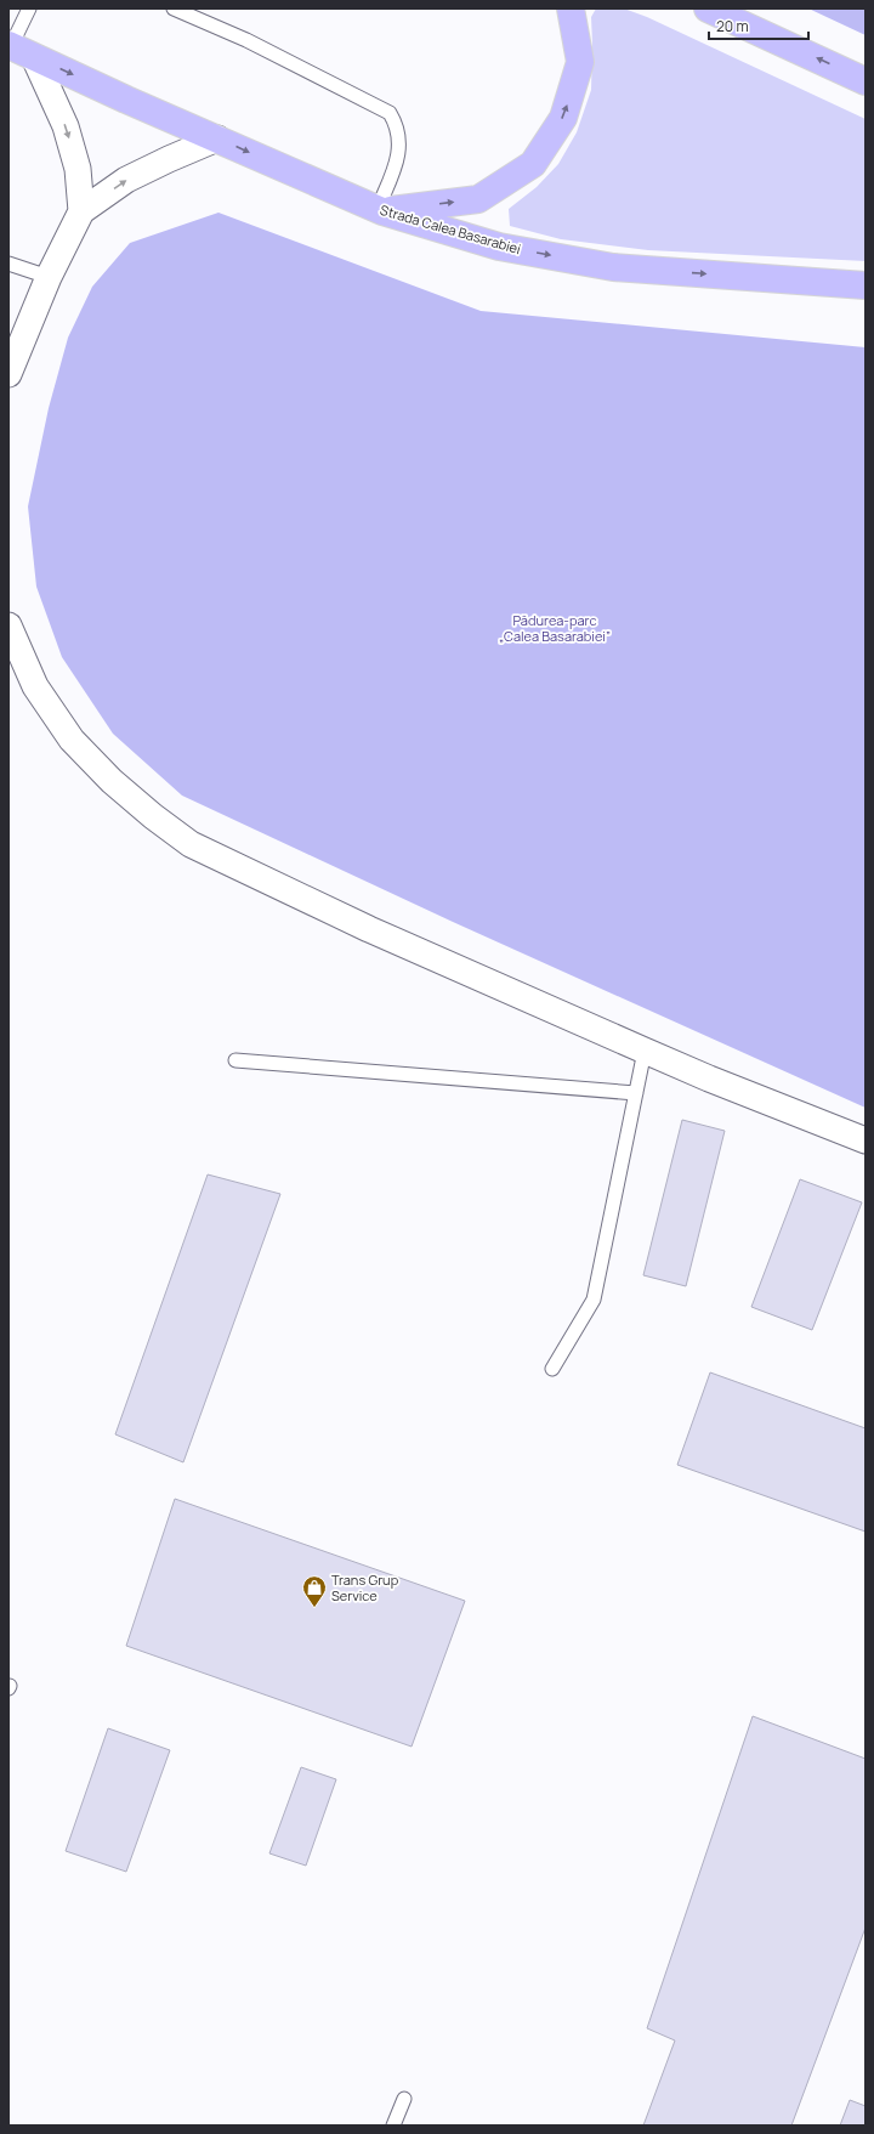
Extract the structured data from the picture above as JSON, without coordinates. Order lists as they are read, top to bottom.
{
  "streets": {
    "main road": ["Strada Calea Basarabiei"]
  },
  "one_way": ["Strada Calea Basarabiei"],
  "parks": ["Pădurea-parc „Calea Basarabiei”"],
  "places": {
    "shop": ["Trans Grup Service"]
  },
  "scale_bar": "20 m"
}
